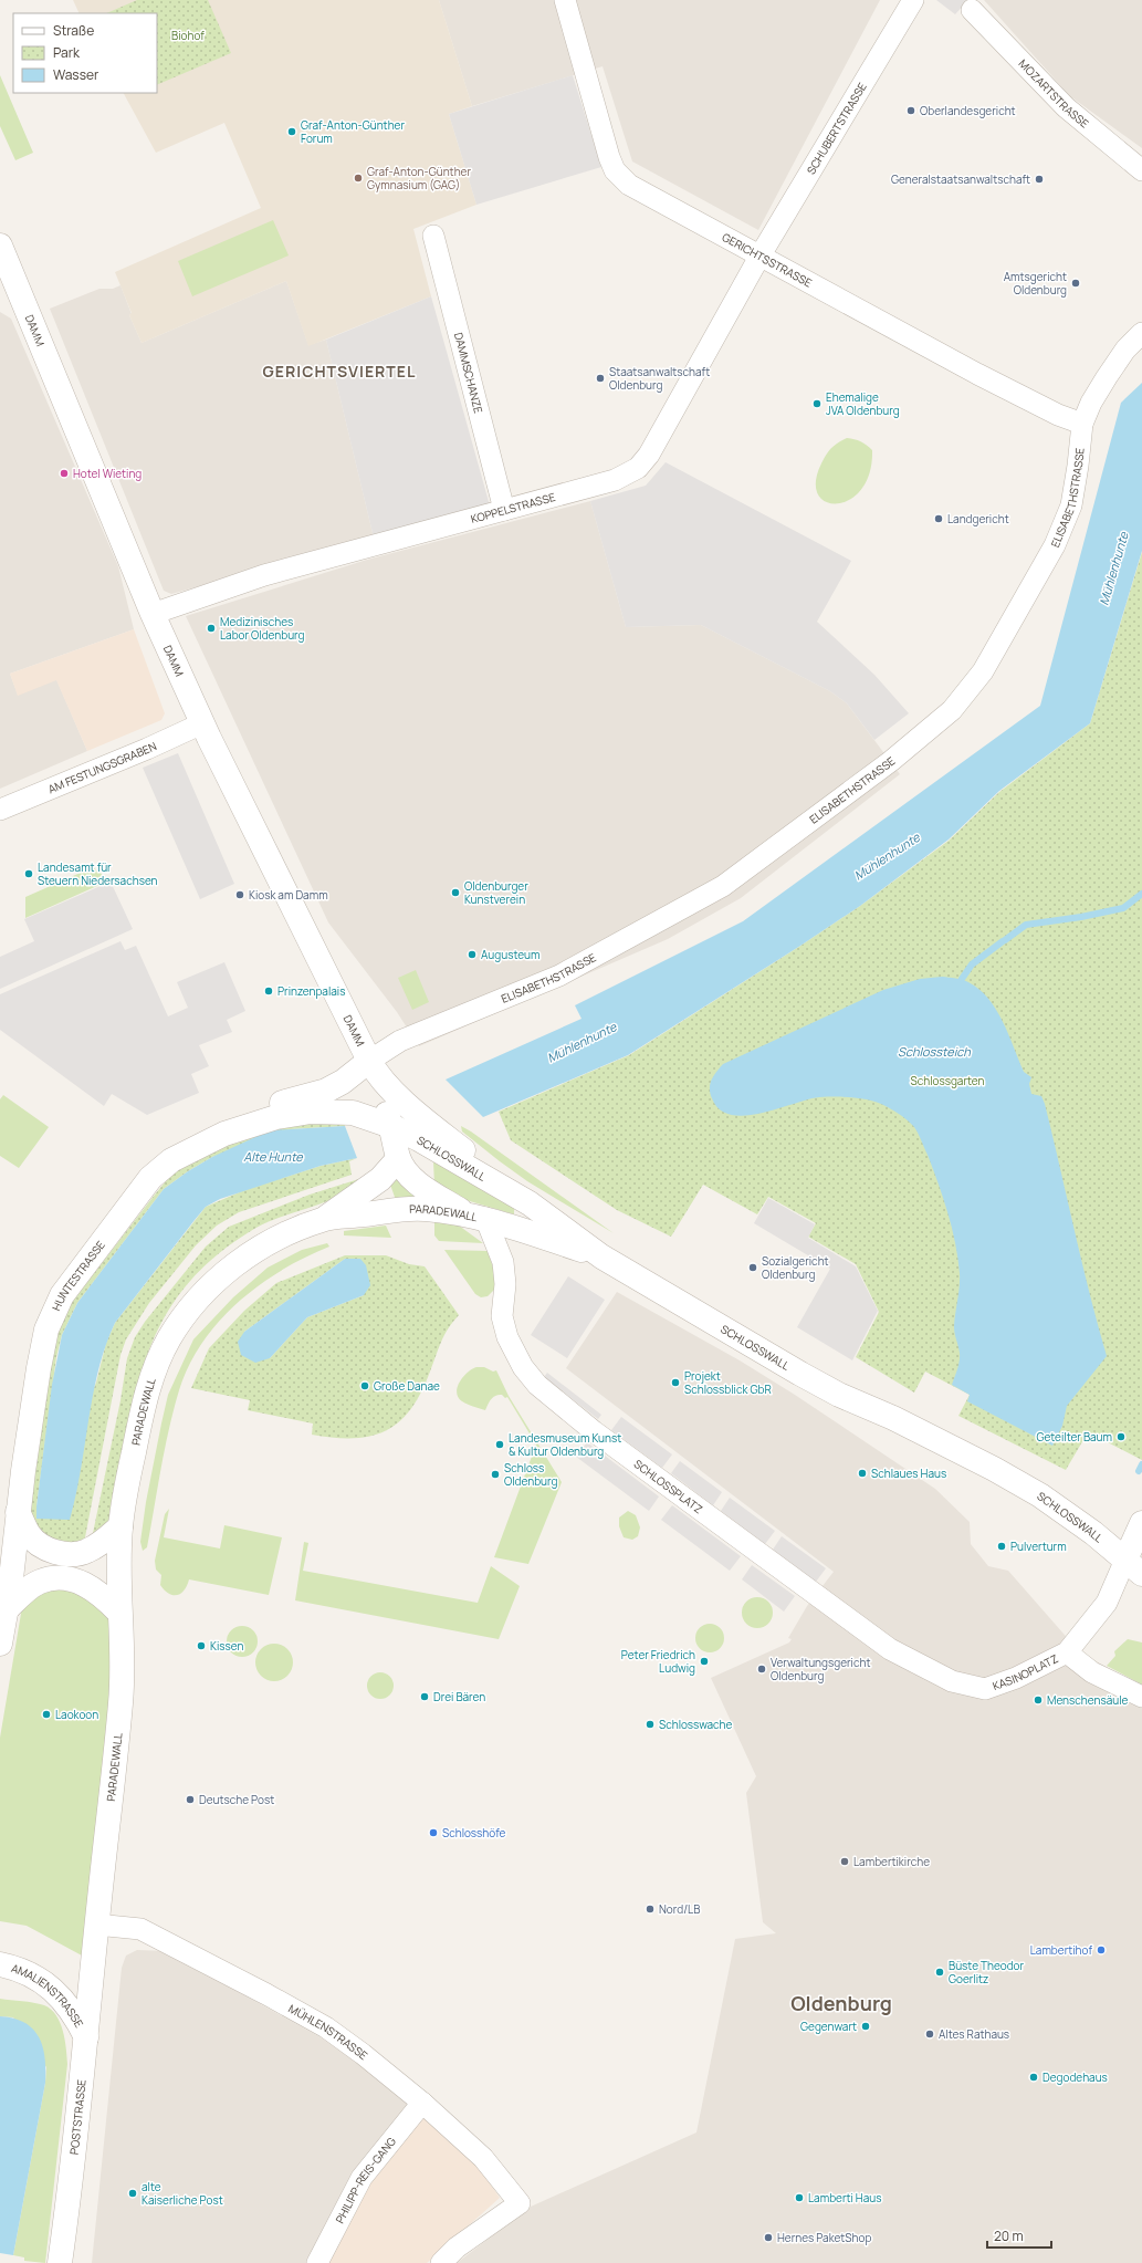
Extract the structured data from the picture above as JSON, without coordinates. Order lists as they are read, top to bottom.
{
  "streets": {
    "street": [
      "MOZARTSTRASSE",
      "SCHUBERTSTRASSE",
      "GERICHTSSTRASSE",
      "DAMM",
      "DAMMSCHANZE",
      "ELISABETHSTRASSE",
      "KOPPELSTRASSE",
      "AM FESTUNGSGRABEN",
      "SCHLOSSWALL",
      "PARADEWALL",
      "HUNTESTRASSE",
      "SCHLOSSPLATZ",
      "KASINOPLATZ",
      "AMALIENSTRASSE",
      "MÜHLENSTRASSE",
      "POSTSTRASSE",
      "PHILIPP-REIS-GANG"
    ]
  },
  "crossings": [
    ["SCHUBERTSTRASSE", "GERICHTSSTRASSE"],
    ["SCHUBERTSTRASSE", "KOPPELSTRASSE"],
    ["GERICHTSSTRASSE", "ELISABETHSTRASSE"],
    ["GERICHTSSTRASSE", "KOPPELSTRASSE"],
    ["DAMM", "ELISABETHSTRASSE"],
    ["DAMM", "KOPPELSTRASSE"],
    ["DAMM", "AM FESTUNGSGRABEN"],
    ["DAMMSCHANZE", "KOPPELSTRASSE"],
    ["SCHLOSSWALL", "PARADEWALL"],
    ["SCHLOSSWALL", "HUNTESTRASSE"],
    ["SCHLOSSWALL", "KASINOPLATZ"],
    ["PARADEWALL", "SCHLOSSPLATZ"],
    ["PARADEWALL", "MÜHLENSTRASSE"],
    ["PARADEWALL", "POSTSTRASSE"],
    ["SCHLOSSPLATZ", "KASINOPLATZ"],
    ["AMALIENSTRASSE", "POSTSTRASSE"],
    ["MÜHLENSTRASSE", "PHILIPP-REIS-GANG"]
  ],
  "districts": ["GERICHTSVIERTEL", "Oldenburg"],
  "water": ["Mühlenhunte", "Schlossteich", "Alte Hunte"],
  "parks": ["Biohof", "Schlossgarten"],
  "places": [
    "Oberlandesgericht",
    "Graf-Anton-Günther Forum",
    "Graf-Anton-Günther Gymnasium (GAG)",
    "Generalstaatsanwaltschaft",
    "Amtsgericht Oldenburg",
    "Staatsanwaltschaft Oldenburg",
    "Ehemalige JVA Oldenburg",
    "Hotel Wieting",
    "Landgericht",
    "Medizinisches Labor Oldenburg",
    "Landesamt für Steuern Niedersachsen",
    "Oldenburger Kunstverein",
    "Kiosk am Damm",
    "Augusteum",
    "Prinzenpalais",
    "Sozialgericht Oldenburg",
    "Projekt Schlossblick GbR",
    "Große Danae",
    "Geteilter Baum",
    "Landesmuseum Kunst & Kultur Oldenburg",
    "Schlaues Haus",
    "Schloss Oldenburg",
    "Pulverturm",
    "Kissen",
    "Peter Friedrich Ludwig",
    "Verwaltungsgericht Oldenburg",
    "Drei Bären",
    "Menschensäule",
    "Laokoon",
    "Schlosswache",
    "Deutsche Post",
    "Schlosshöfe",
    "Lambertikirche",
    "Nord/LB",
    "Lambertihof",
    "Büste Theodor Goerlitz",
    "Gegenwart",
    "Altes Rathaus",
    "Degodehaus",
    "alte Kaiserliche Post",
    "Lamberti Haus",
    "Hernes PaketShop"
  ],
  "legend": ["Straße", "Park", "Wasser"],
  "scale_bar": "20 m"
}
